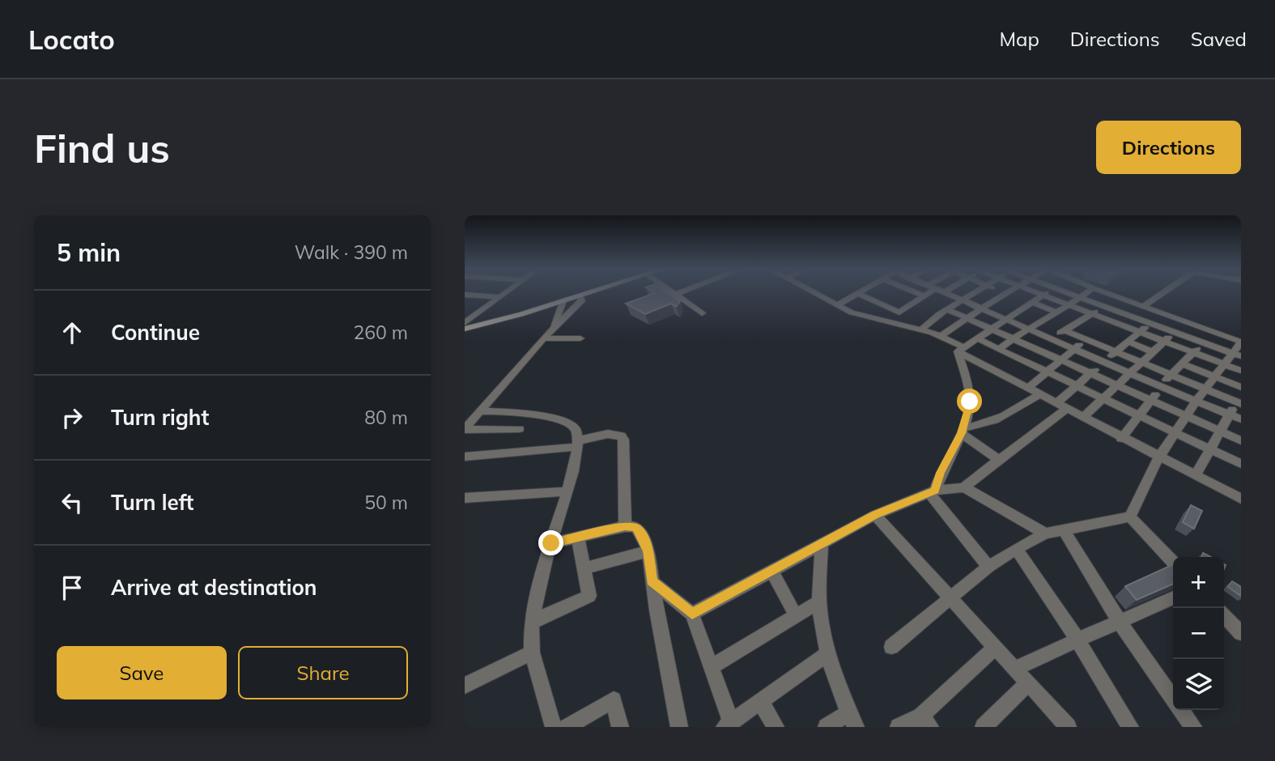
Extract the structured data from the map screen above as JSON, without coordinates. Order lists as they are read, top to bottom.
{
  "page": {
    "header": "Locato",
    "nav": ["Map", "Directions", "Saved"],
    "buttons": [
      "Directions",
      ["Save", "Share"]
    ],
    "title": "Find us",
    "heading": ["5 min", "Walk · 390 m"],
    "list": [
      ["Continue", "260 m"],
      ["Turn right", "80 m"],
      ["Turn left", "50 m"],
      "Arrive at destination"
    ],
    "map_buttons": ["+", "−"]
  }
}
